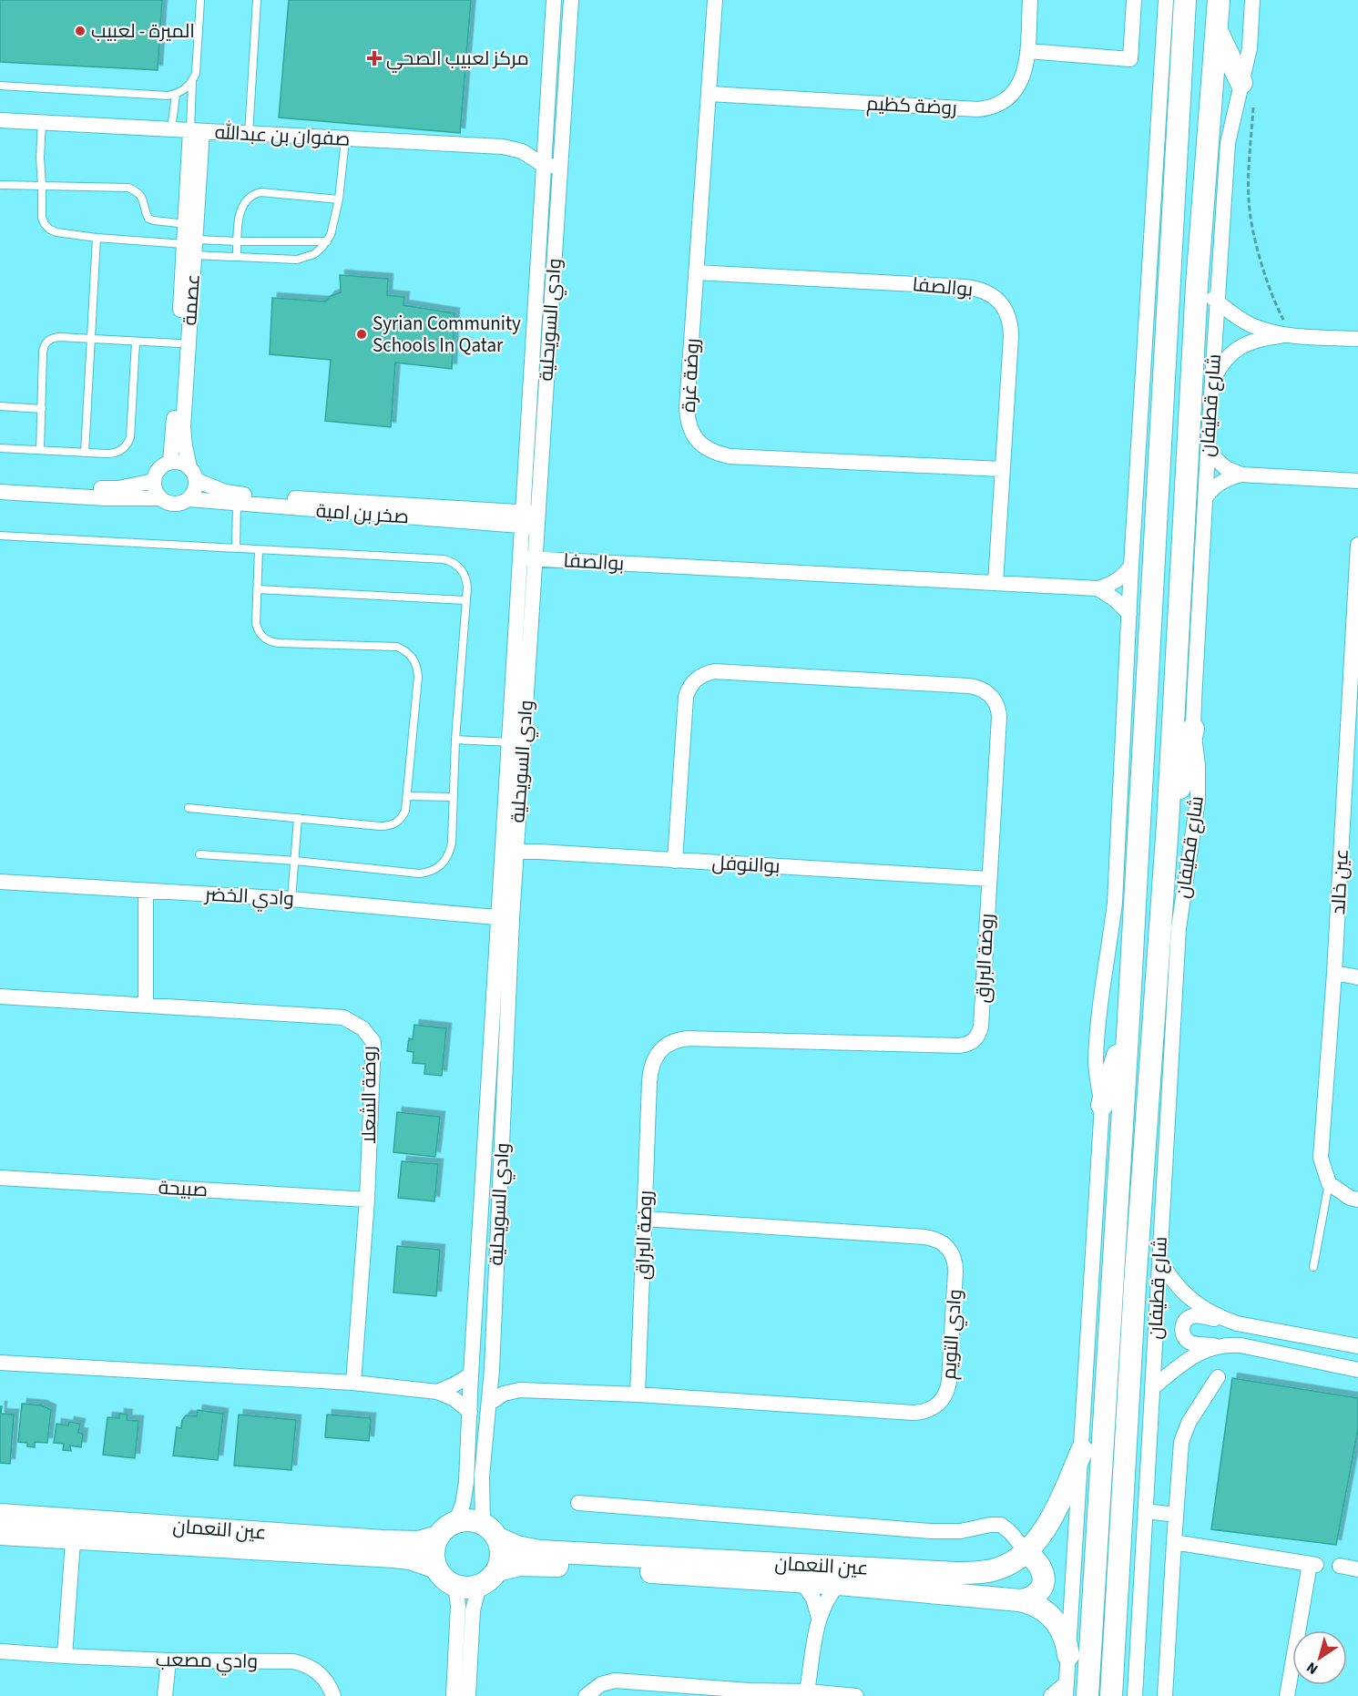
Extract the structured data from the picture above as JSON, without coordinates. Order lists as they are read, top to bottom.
{
  "streets": {
    "street": [
      "روضة كظيم",
      "صفوان بن عبدالله",
      "بوالصفا",
      "عصمة",
      "وادي السويحلية",
      "روضة غرة",
      "شارع قطيفان",
      "صخر بن امية",
      "بوالنوفل",
      "عين خالد",
      "وادي الخضر",
      "روضة البراق",
      "روضة الشعلا",
      "صبيحة",
      "وادي التويم",
      "عين النعمان",
      "وادي مصعب"
    ]
  },
  "crossings": [
    ["روضة كظيم", "روضة غرة"],
    ["صفوان بن عبدالله", "عصمة"],
    ["صفوان بن عبدالله", "وادي السويحلية"],
    ["بوالصفا", "وادي السويحلية"],
    ["بوالصفا", "روضة غرة"],
    ["عصمة", "صخر بن امية"],
    ["وادي السويحلية", "صخر بن امية"],
    ["وادي السويحلية", "بوالنوفل"],
    ["وادي السويحلية", "وادي الخضر"],
    ["وادي السويحلية", "وادي التويم"],
    ["وادي السويحلية", "عين النعمان"],
    ["بوالنوفل", "روضة البراق"],
    ["روضة البراق", "وادي التويم"],
    ["روضة الشعلا", "صبيحة"]
  ],
  "places": {
    "other": ["الميرة - لعبيب", "Syrian Community Schools In Qatar"],
    "health": ["مركز لعبيب الصحي"]
  },
  "north": "bottom left"
}
